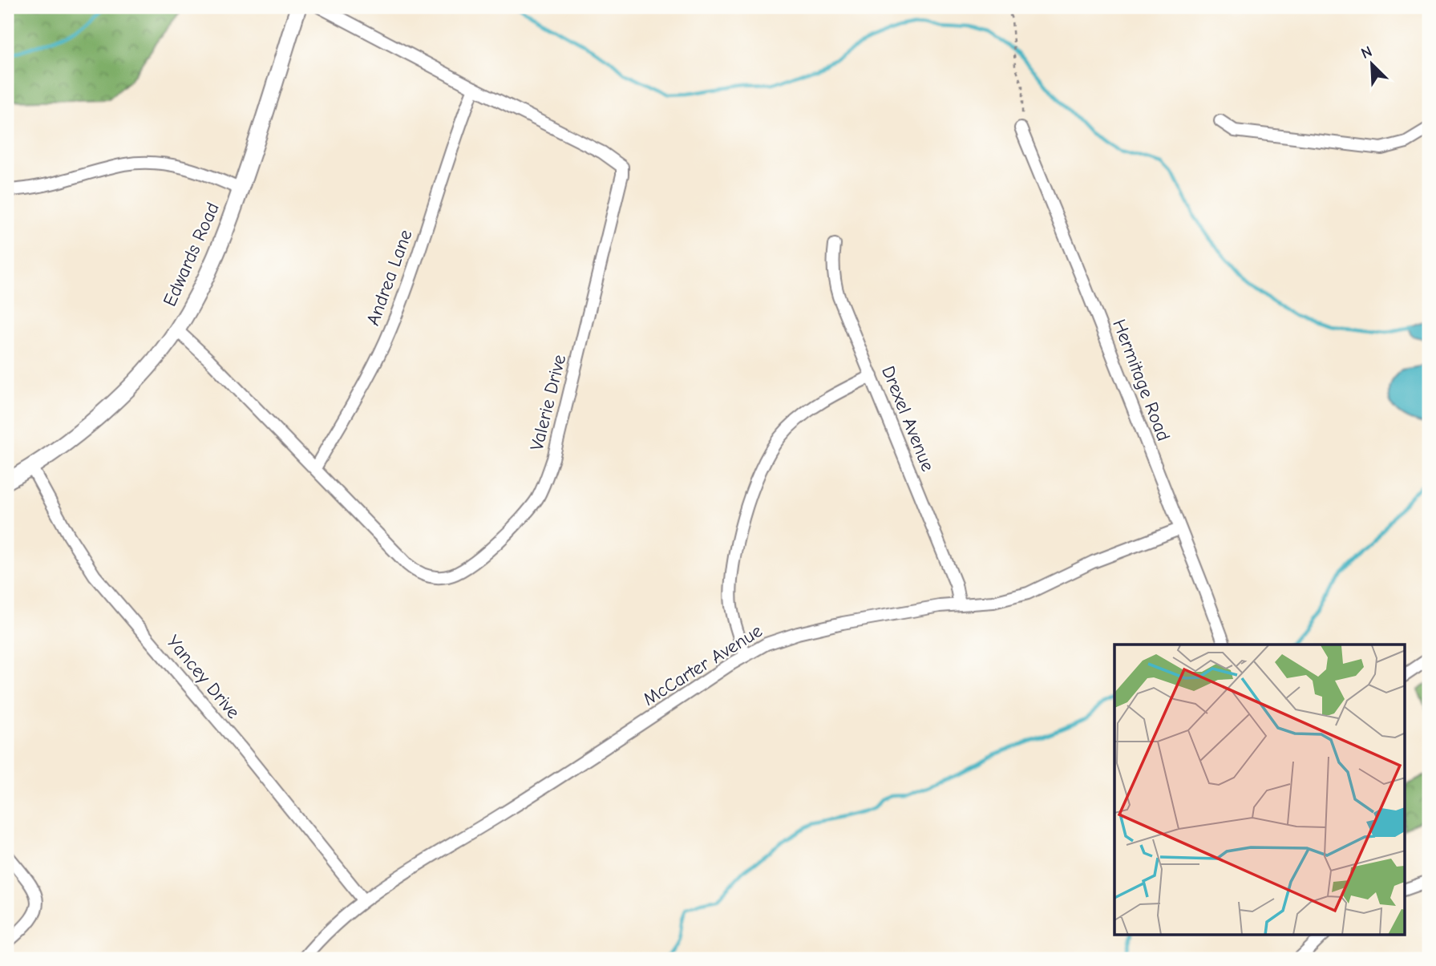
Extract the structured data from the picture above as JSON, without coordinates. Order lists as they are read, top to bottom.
{
  "streets": {
    "street": [
      "Edwards Road",
      "Andrea Lane",
      "Hermitage Road",
      "Valerie Drive",
      "Drexel Avenue",
      "McCarter Avenue",
      "Yancey Drive"
    ]
  },
  "crossings": [
    ["Edwards Road", "Valerie Drive"],
    ["Edwards Road", "Yancey Drive"],
    ["Andrea Lane", "Valerie Drive"],
    ["Hermitage Road", "McCarter Avenue"],
    ["Drexel Avenue", "McCarter Avenue"],
    ["McCarter Avenue", "Yancey Drive"]
  ],
  "north": "top left"
}
